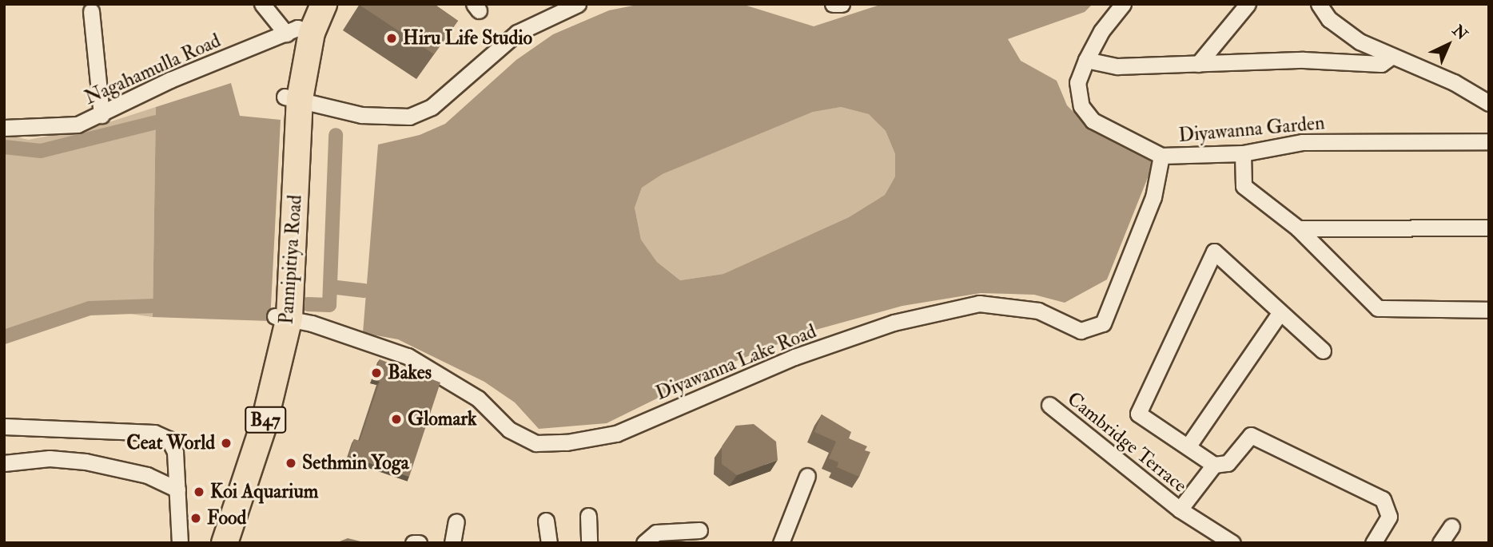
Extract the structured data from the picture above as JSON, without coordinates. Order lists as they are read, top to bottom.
{
  "streets": {
    "main road": ["Pannipitiya Road", "B47"],
    "street": [
      "Nagahamulla Road",
      "Diyawanna Garden",
      "Diyawanna Lake Road",
      "Cambridge Terrace"
    ]
  },
  "crossings": [
    ["Nagahamulla Road", "Pannipitiya Road"],
    ["Diyawanna Garden", "Diyawanna Lake Road"],
    ["Pannipitiya Road", "Diyawanna Lake Road"]
  ],
  "places": [
    "Hiru Life Studio",
    "Bakes",
    "Glomark",
    "Ceat World",
    "Sethmin Yoga",
    "Koi Aquarium",
    "Food"
  ],
  "north": "top right"
}
